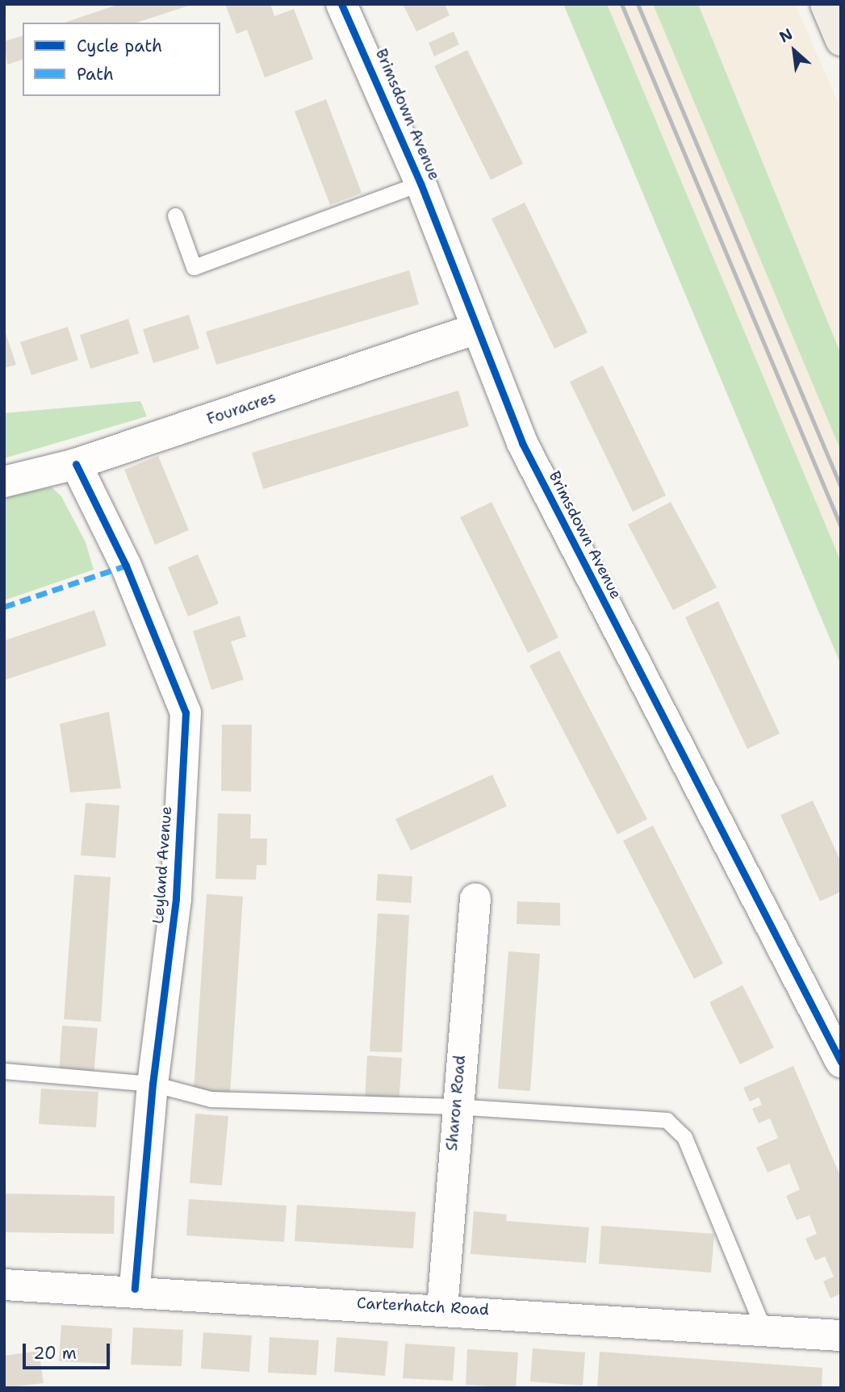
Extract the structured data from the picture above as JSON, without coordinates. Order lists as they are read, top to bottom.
{
  "streets": {
    "street": [
      "Brimsdown Avenue",
      "Fouracres",
      "Leyland Avenue",
      "Sharon Road",
      "Carterhatch Road"
    ]
  },
  "crossings": [
    ["Brimsdown Avenue", "Fouracres"],
    ["Fouracres", "Leyland Avenue"],
    ["Leyland Avenue", "Carterhatch Road"],
    ["Sharon Road", "Carterhatch Road"]
  ],
  "legend": ["Cycle path", "Path"],
  "scale_bar": "20 m",
  "north": "top left"
}
